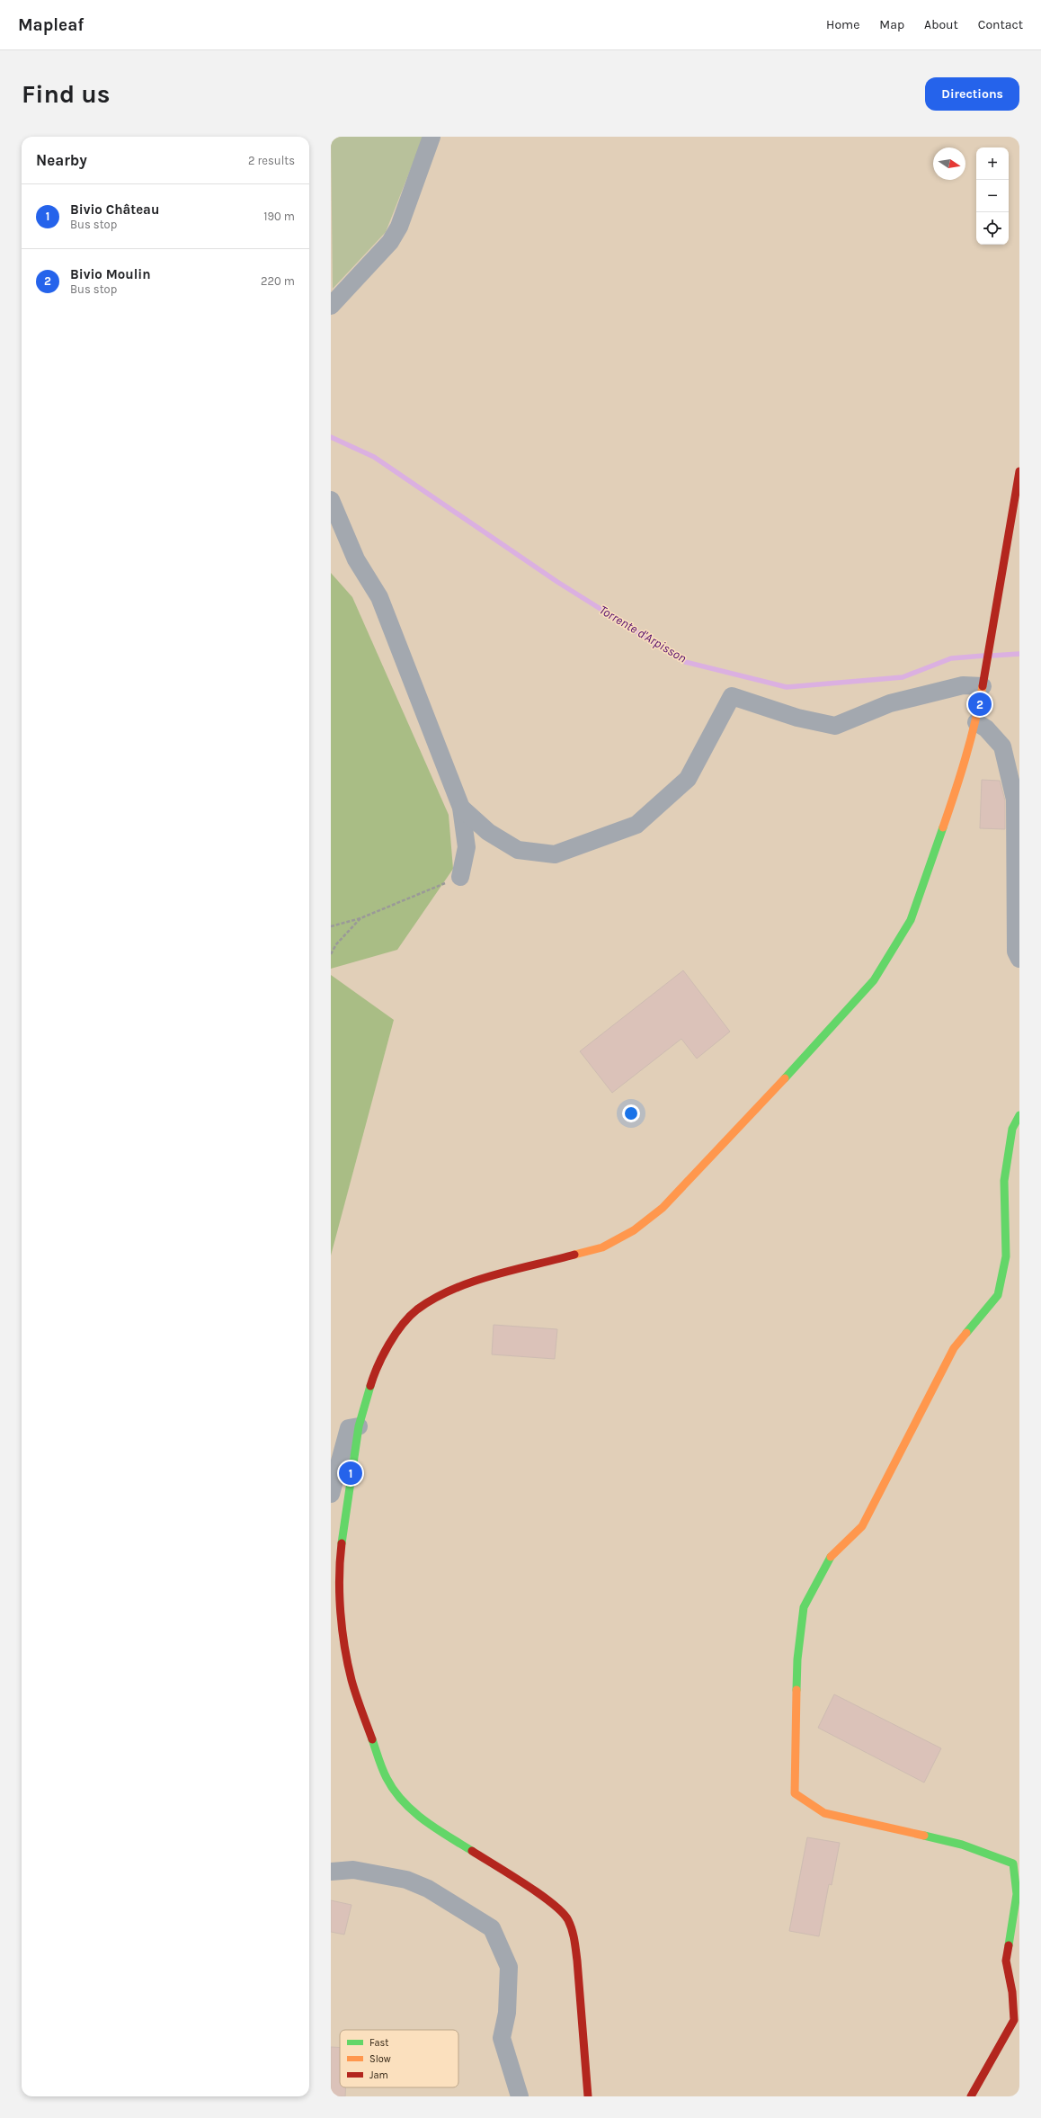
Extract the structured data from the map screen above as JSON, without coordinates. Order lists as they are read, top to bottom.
{
  "water": ["Torrente d'Arpisson"],
  "legend": ["Fast", "Slow", "Jam"],
  "north": "right",
  "page": {
    "header": "Mapleaf",
    "nav": [
      "Home",
      "Map",
      "About",
      "Contact"
    ],
    "buttons": "Directions",
    "title": "Find us",
    "heading": ["Nearby", "2 results"],
    "map_buttons": ["+", "−"],
    "list": [
      {
        "mark": "1",
        "name": "Bivio Château",
        "note": "Bus stop",
        "value": "190 m"
      },
      {
        "mark": "2",
        "name": "Bivio Moulin",
        "note": "Bus stop",
        "value": "220 m"
      }
    ],
    "pins": ["2", "1"]
  }
}
